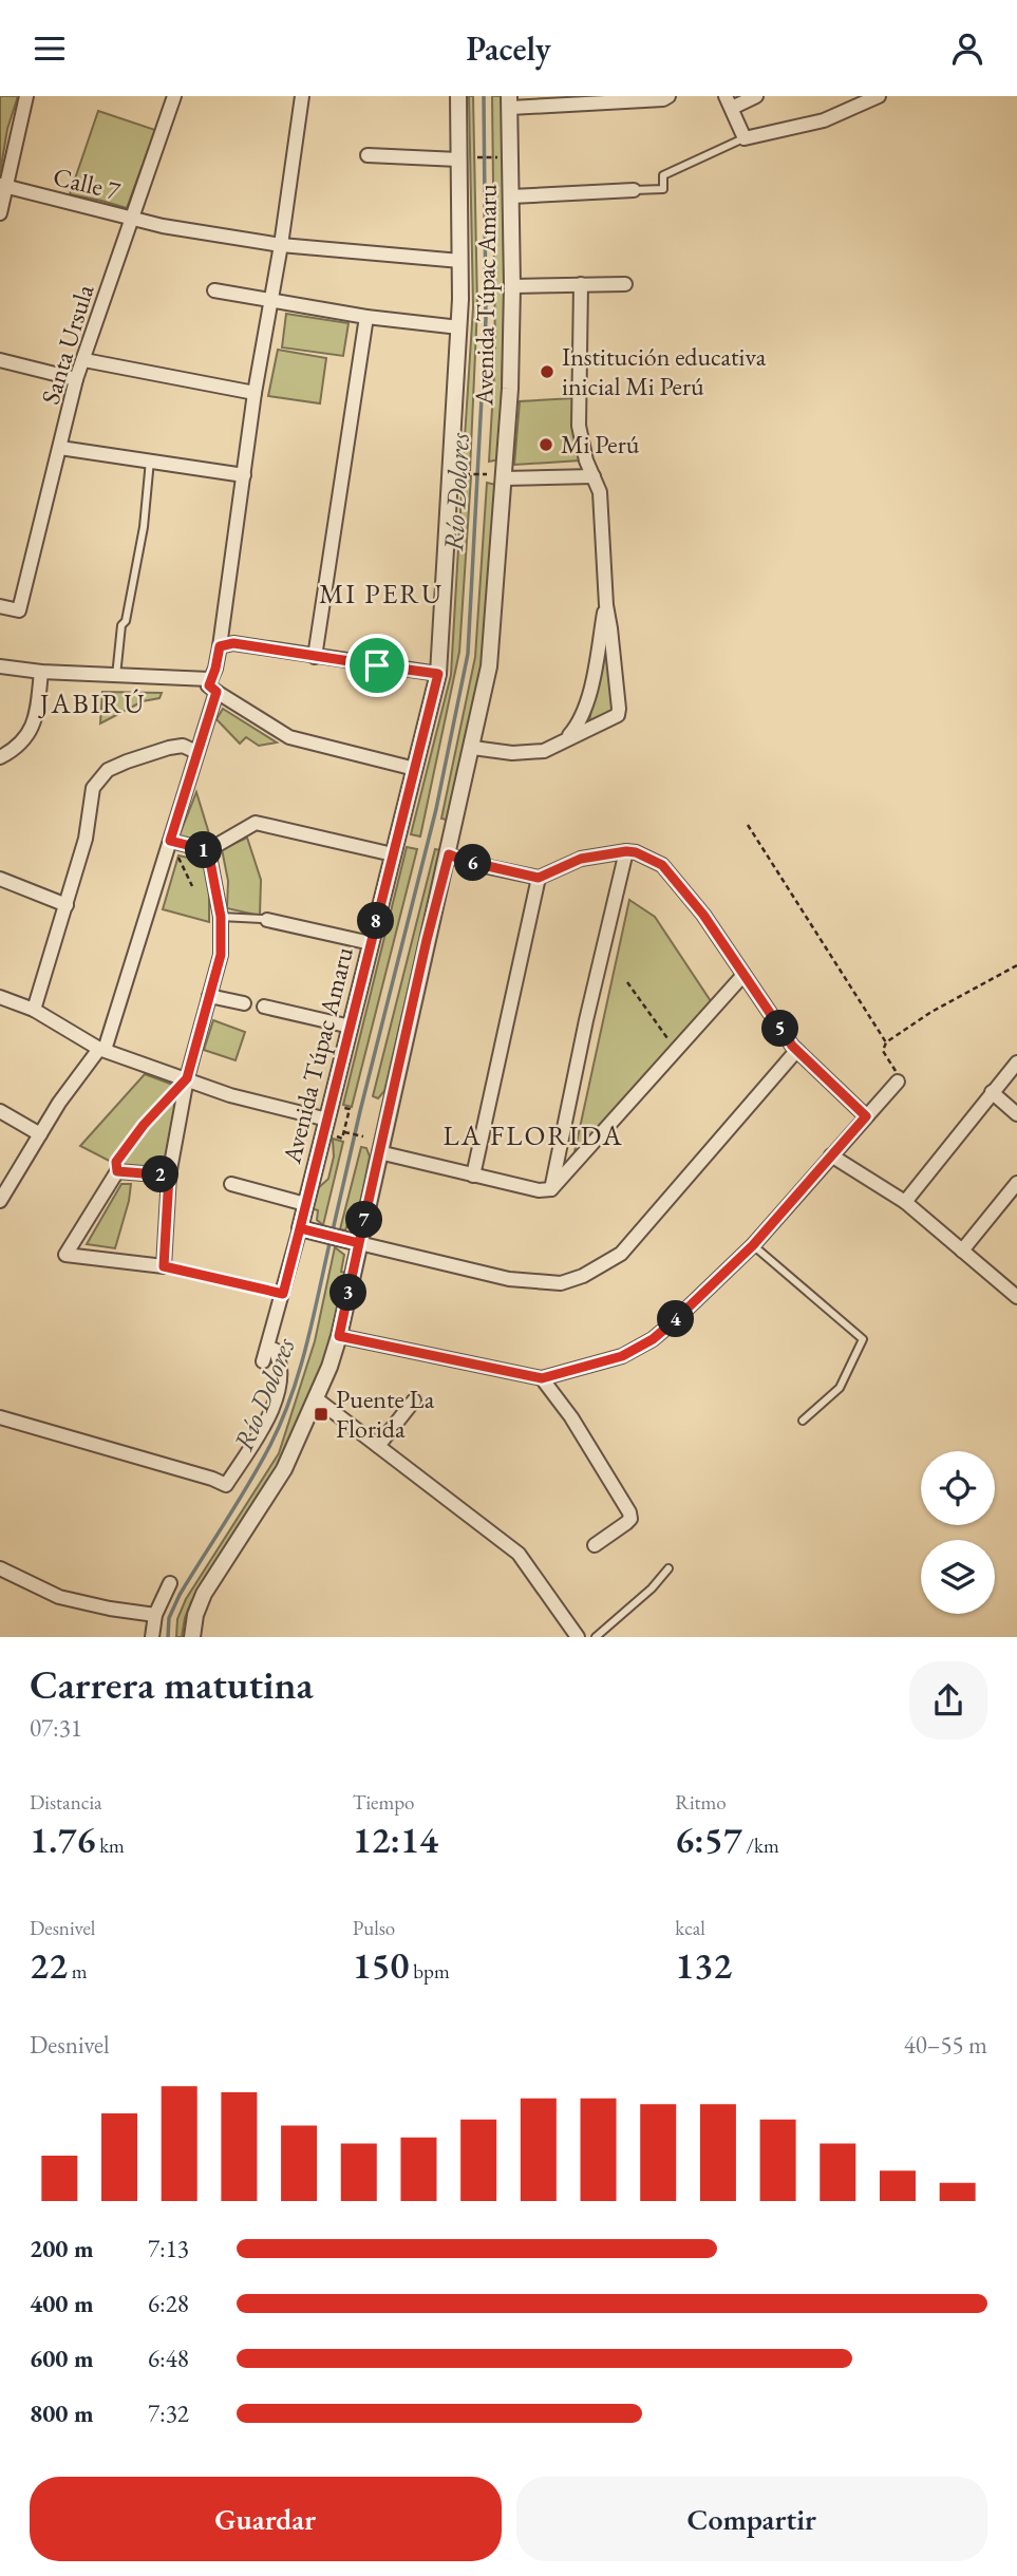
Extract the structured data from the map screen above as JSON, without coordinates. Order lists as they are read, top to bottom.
{
  "streets": {
    "street": ["Calle 7", "Avenida Túpac Amaru", "Santa Ursula"]
  },
  "crossings": [
    ["Calle 7", "Avenida Túpac Amaru"],
    ["Calle 7", "Santa Ursula"]
  ],
  "districts": ["MI PERU", "JABIRÚ", "LA FLORIDA"],
  "water": ["Río Dolores"],
  "places": {
    "other": ["Institución educativa inicial Mi Perú", "Mi Perú"],
    "transit": ["Puente La Florida"]
  },
  "page": {
    "header": "Pacely",
    "pins": [
      "1",
      "6",
      "8",
      "5",
      "2",
      "7",
      "3",
      "4"
    ],
    "heading": ["Carrera matutina", "07:31"],
    "stats": [
      ["Distancia", "1.76 km"],
      ["Tiempo", "12:14"],
      ["Ritmo", "6:57 /km"],
      ["Desnivel", "22 m"],
      ["Pulso", "150 bpm"],
      ["kcal", "132"]
    ],
    "chart": ["Desnivel", "40–55 m"],
    "list": [
      {
        "name": "200 m",
        "note": "7:13"
      },
      {
        "name": "400 m",
        "note": "6:28"
      },
      {
        "name": "600 m",
        "note": "6:48"
      },
      {
        "name": "800 m",
        "note": "7:32"
      }
    ],
    "buttons": ["Guardar", "Compartir"]
  }
}
